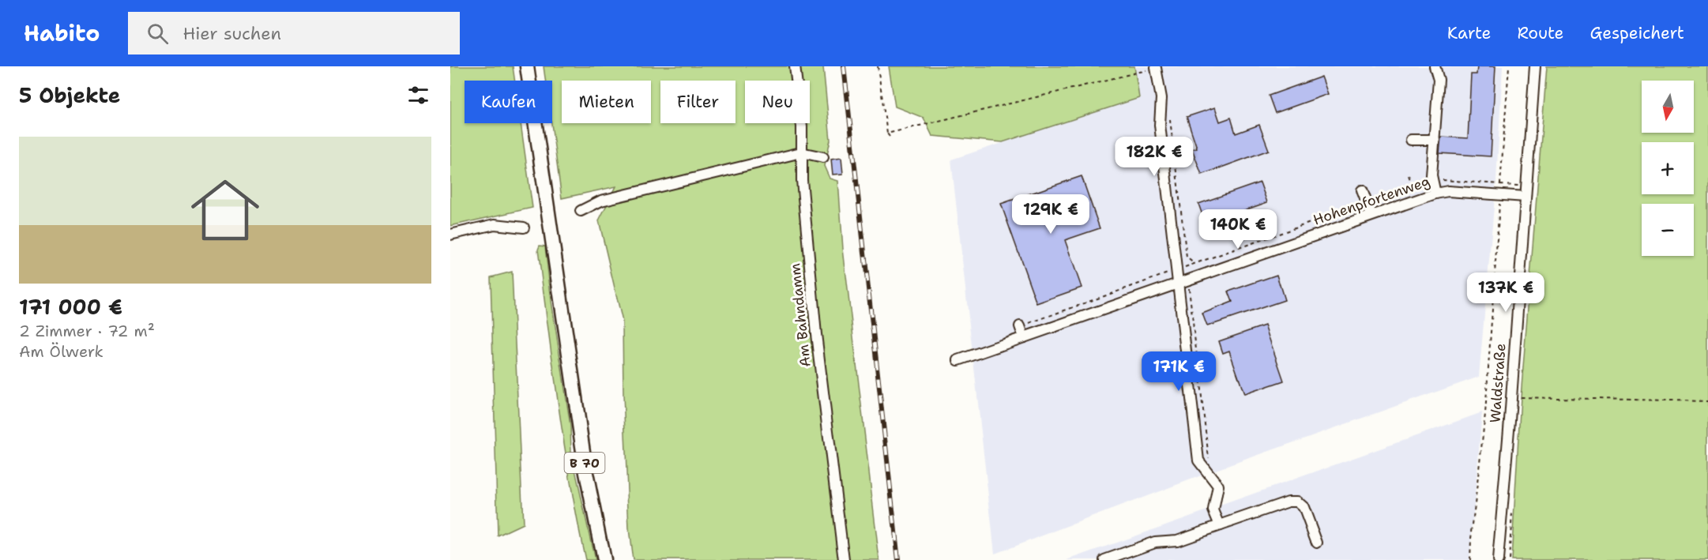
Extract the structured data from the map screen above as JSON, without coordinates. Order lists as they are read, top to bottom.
{
  "streets": {
    "main road": ["B 70"],
    "street": ["Hohenpfortenweg", "Am Bahndamm", "Waldstraße"]
  },
  "crossings": [
    ["Hohenpfortenweg", "Waldstraße"]
  ],
  "north": "bottom",
  "page": {
    "header": "Habito",
    "search": "Hier suchen",
    "nav": ["Karte", "Route", "Gespeichert"],
    "heading": "5 Objekte",
    "map_buttons": ["+", "−"],
    "chip": [
      "Kaufen",
      "Mieten",
      "Filter",
      "Neu"
    ],
    "list": [
      {
        "name": "171 000 €",
        "note": "2 Zimmer · 72 m² · Am Ölwerk"
      }
    ],
    "price": [
      "182K €",
      "129K €",
      "140K €",
      "137K €",
      "171K €"
    ]
  }
}
